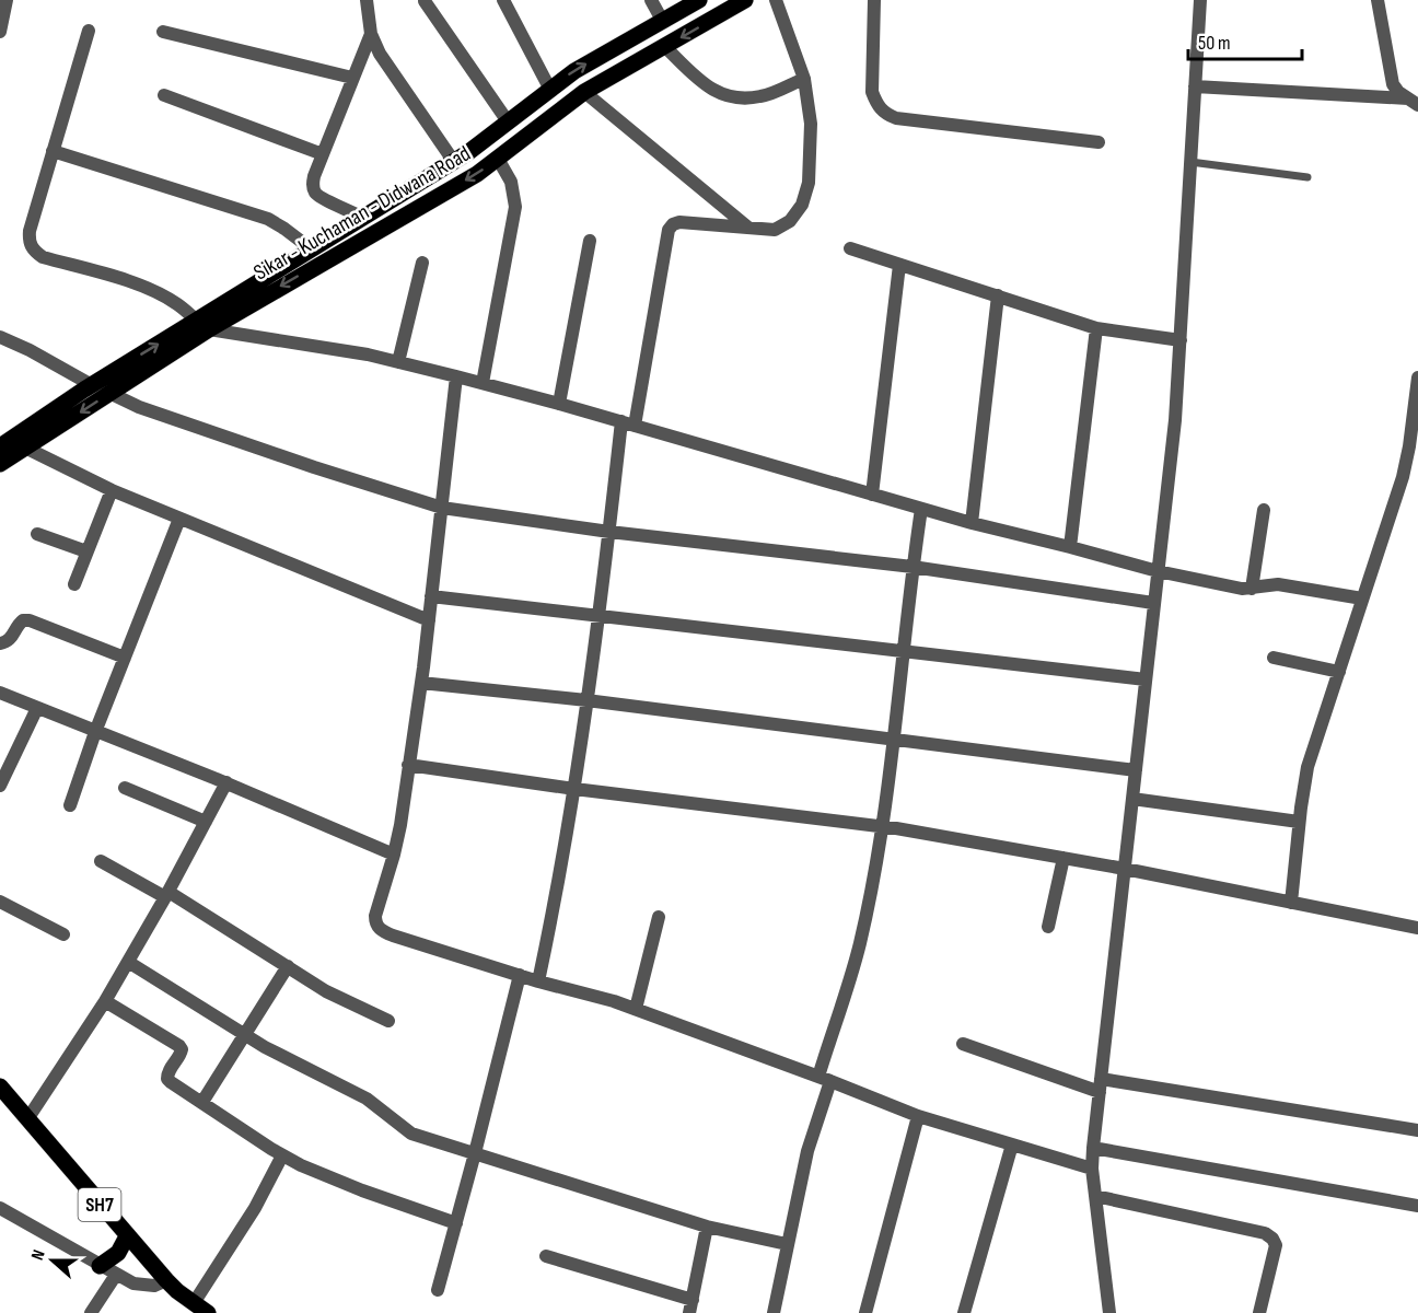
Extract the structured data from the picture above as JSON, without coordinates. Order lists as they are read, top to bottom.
{
  "streets": {
    "main road": ["Sikar - Kuchaman - Didwana Road", "SH7"]
  },
  "scale_bar": "50 m",
  "north": "left"
}
